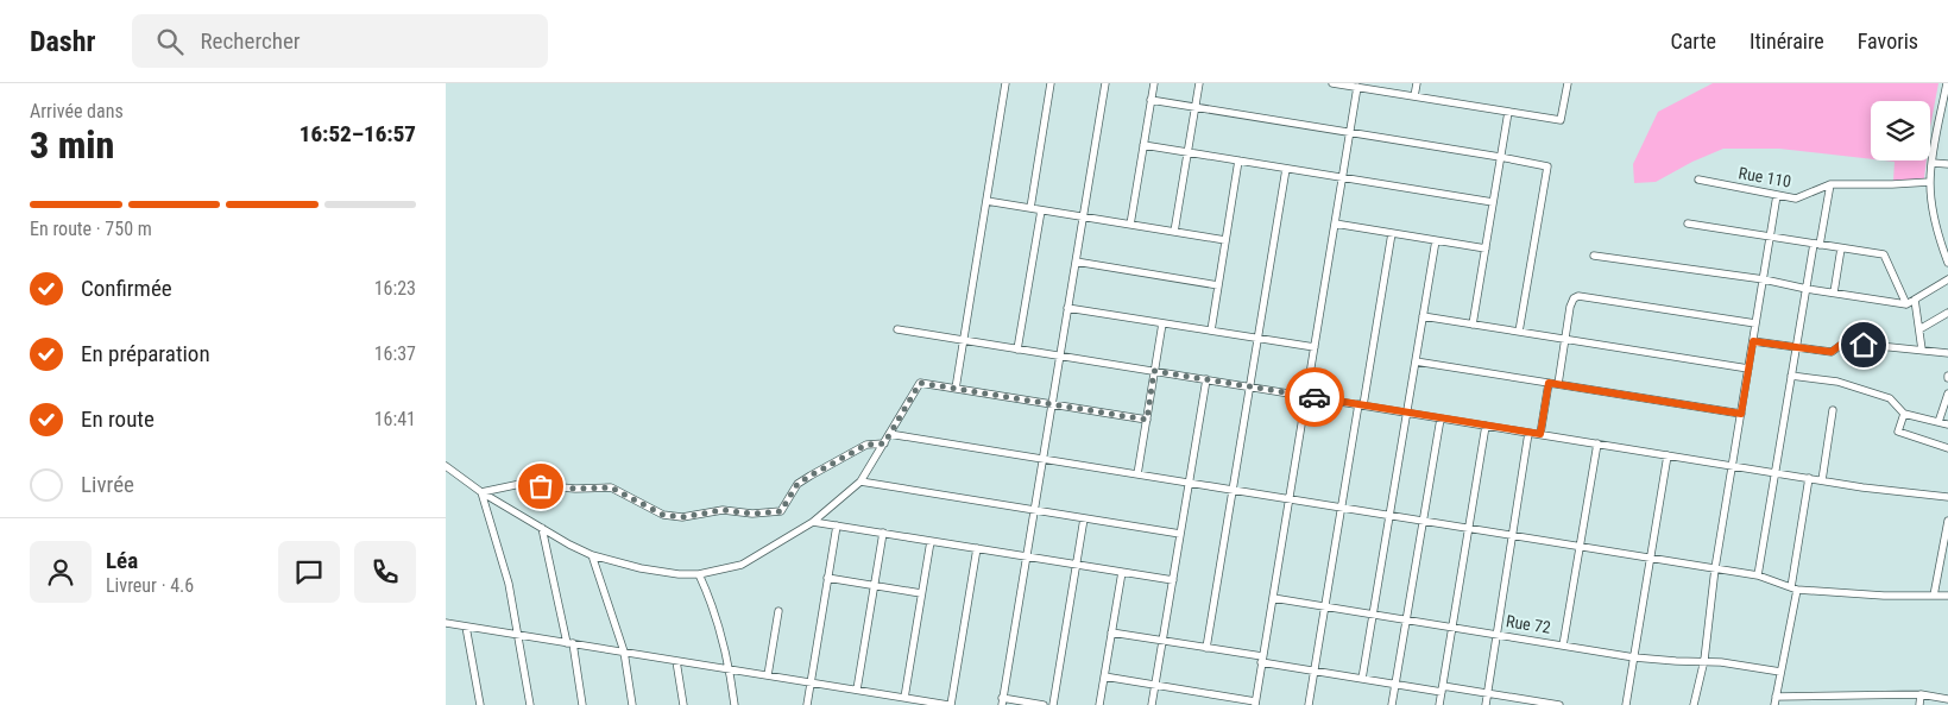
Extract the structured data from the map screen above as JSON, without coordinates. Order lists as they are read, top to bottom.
{
  "streets": {
    "street": ["Rue 110", "Rue 72"]
  },
  "page": {
    "header": "Dashr",
    "search": "Rechercher",
    "nav": ["Carte", "Itinéraire", "Favoris"],
    "heading": ["3 min", "Arrivée dans", "16:52–16:57"],
    "panel": ["Léa", "Livreur · 4.6"],
    "bar": "En route · 750 m",
    "list": [
      ["Confirmée", "16:23"],
      ["En préparation", "16:37"],
      ["En route", "16:41"],
      "Livrée"
    ]
  }
}
